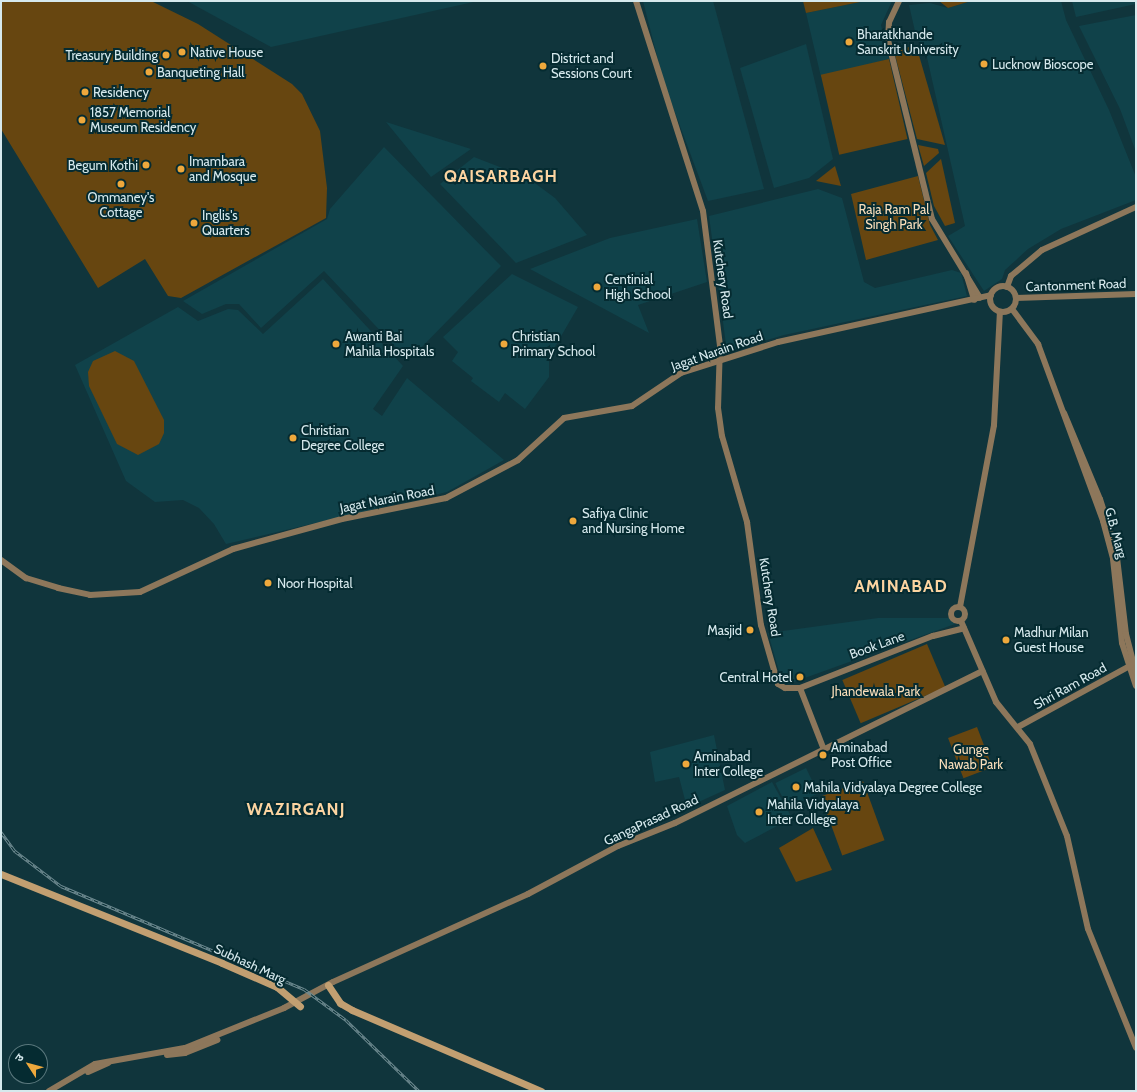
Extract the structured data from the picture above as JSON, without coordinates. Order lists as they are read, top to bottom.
{
  "streets": {
    "main road": ["Subhash Marg"],
    "street": [
      "Kutchery Road",
      "Cantonment Road",
      "Jagat Narain Road",
      "G.B. Marg",
      "Book Lane",
      "Shri Ram Road",
      "GangaPrasad Road"
    ]
  },
  "crossings": [
    ["Kutchery Road", "Jagat Narain Road"],
    ["Kutchery Road", "Book Lane"],
    ["Cantonment Road", "Jagat Narain Road"],
    ["Cantonment Road", "G.B. Marg"],
    ["Jagat Narain Road", "G.B. Marg"],
    ["G.B. Marg", "Shri Ram Road"]
  ],
  "districts": ["QAISARBAGH", "AMINABAD", "WAZIRGANJ"],
  "parks": ["Raja Ram Pal Singh Park", "Jhandewala Park", "Gunge Nawab Park"],
  "places": [
    "Bharatkhande Sanskrit University",
    "Native House",
    "Treasury Building",
    "Lucknow Bioscope",
    "District and Sessions Court",
    "Banqueting Hall",
    "Residency",
    "1857 Memorial Museum Residency",
    "Begum Kothi",
    "Imambara and Mosque",
    "Ommaney's Cottage",
    "Inglis's Quarters",
    "Centinial High School",
    "Awanti Bai Mahila Hospitals",
    "Christian Primary School",
    "Christian Degree College",
    "Safiya Clinic and Nursing Home",
    "Noor Hospital",
    "Masjid",
    "Madhur Milan Guest House",
    "Central Hotel",
    "Aminabad Post Office",
    "Aminabad Inter College",
    "Mahila Vidyalaya Degree College",
    "Mahila Vidyalaya Inter College"
  ],
  "north": "top left"
}
